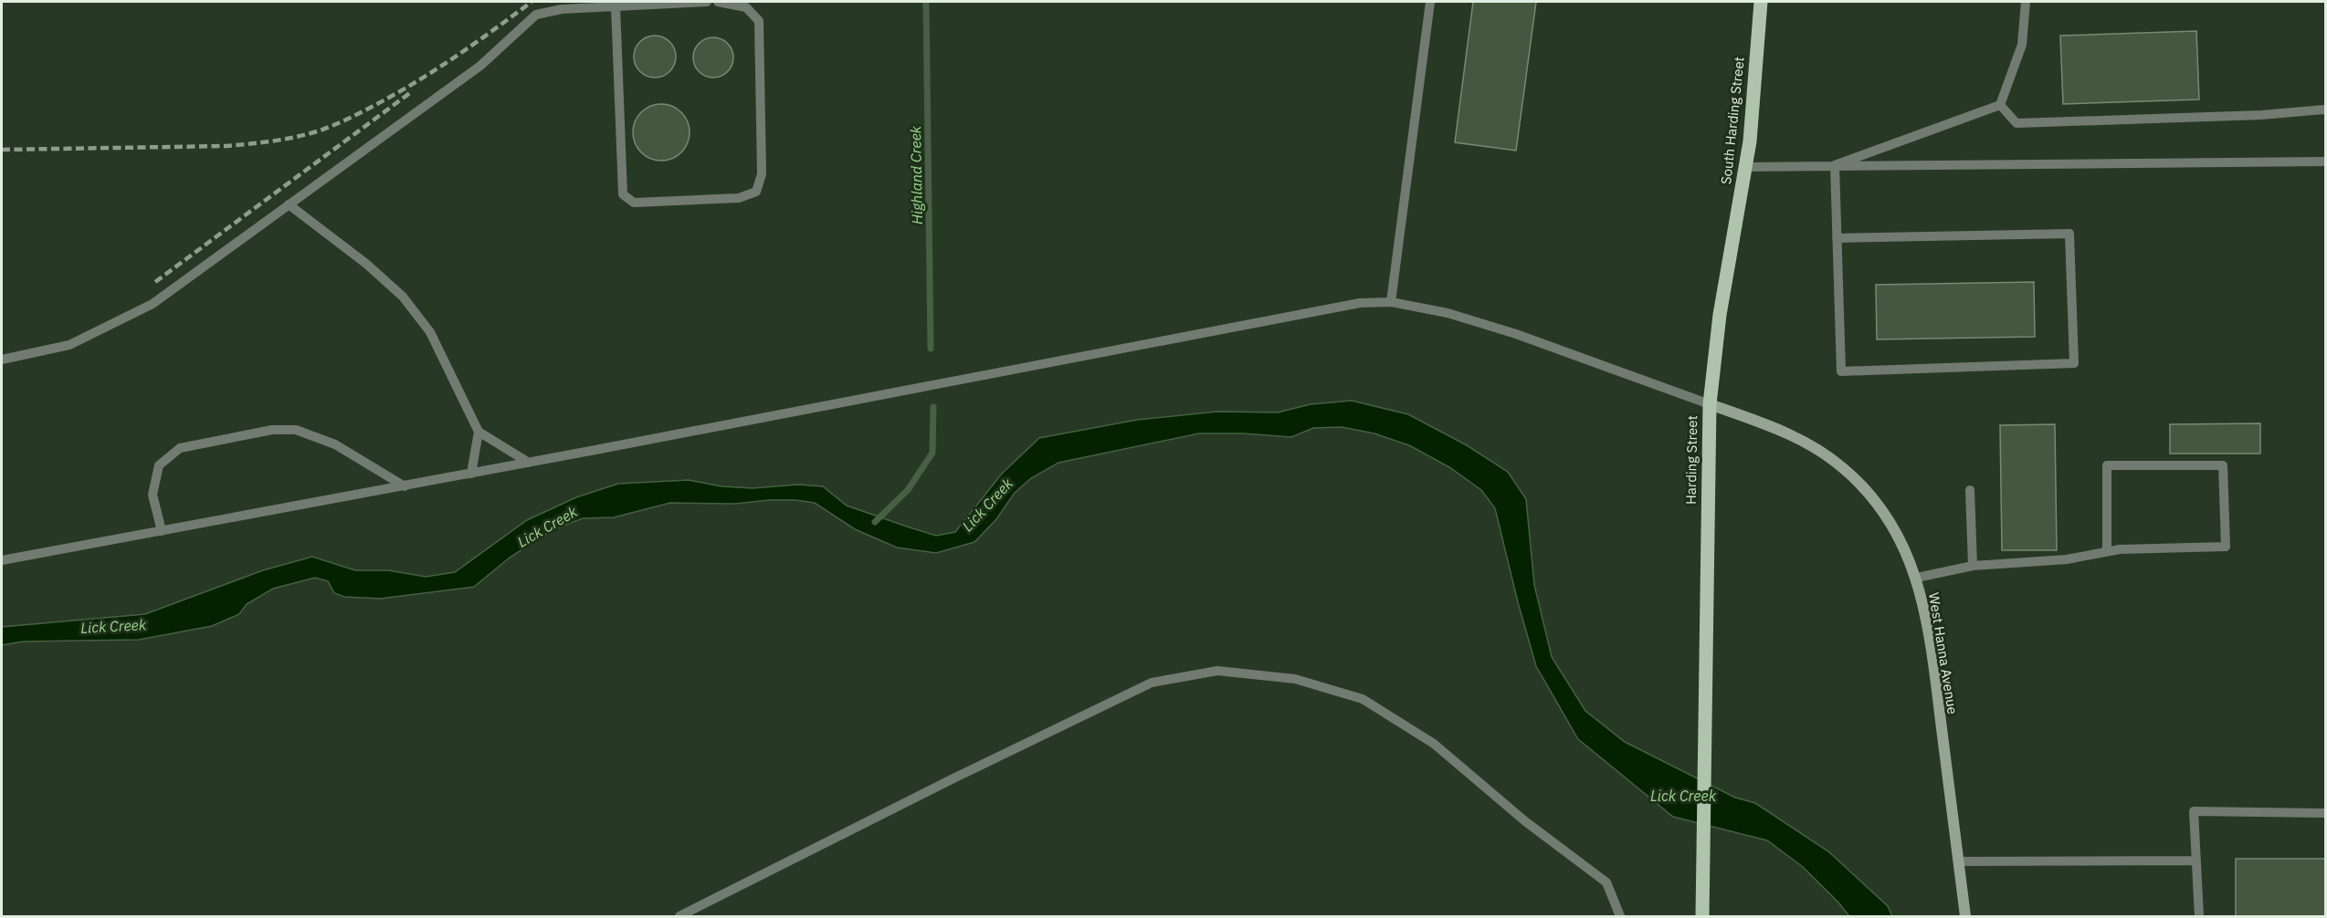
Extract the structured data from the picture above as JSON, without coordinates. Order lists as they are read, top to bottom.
{
  "streets": {
    "main road": ["South Harding Street", "Harding Street", "West Hanna Avenue"]
  },
  "crossings": [
    ["South Harding Street", "Harding Street"],
    ["Harding Street", "West Hanna Avenue"]
  ],
  "water": ["Highland Creek", "Lick Creek"]
}
